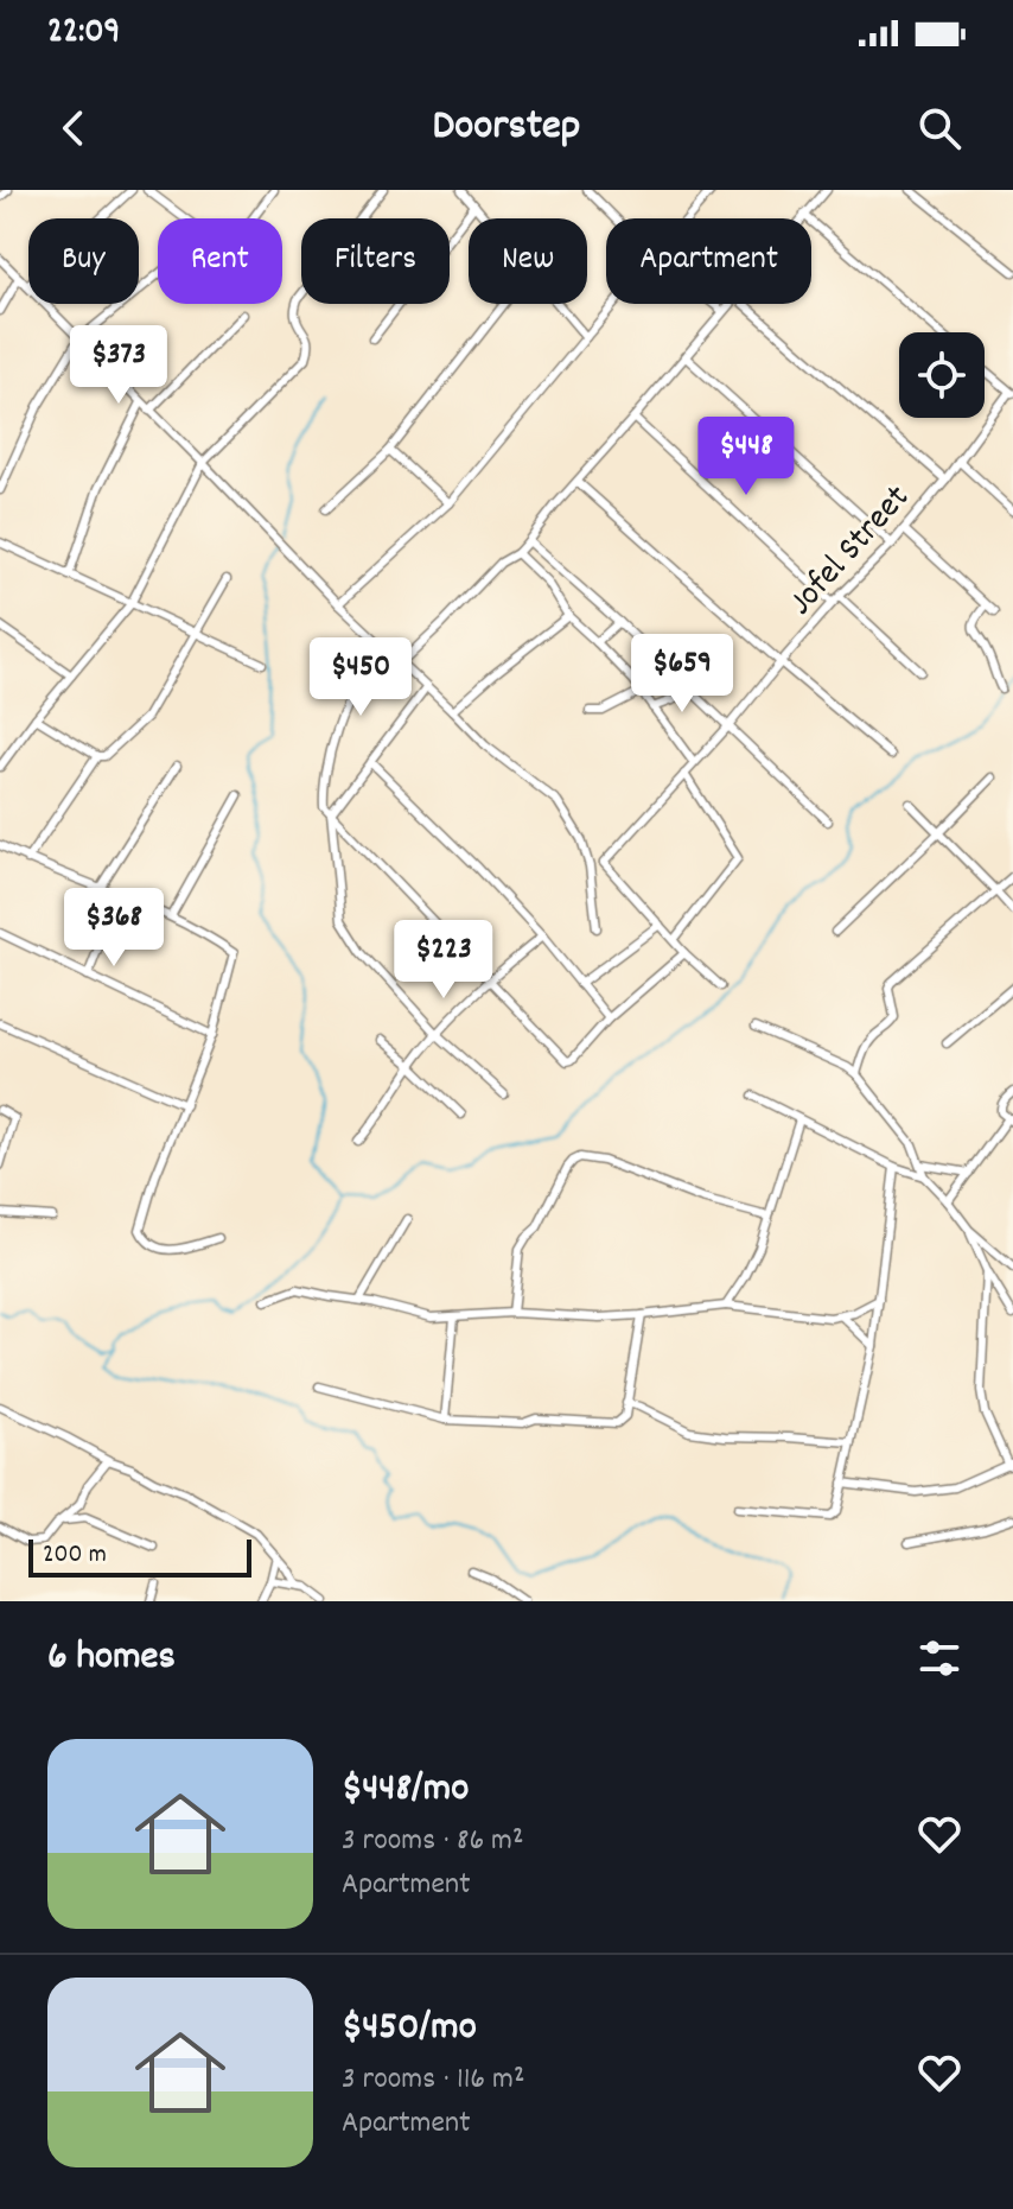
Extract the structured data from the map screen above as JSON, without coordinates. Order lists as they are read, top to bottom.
{
  "streets": {
    "street": ["Jofel Street"]
  },
  "scale_bar": "200 m",
  "page": {
    "status": "22:09",
    "header": "Doorstep",
    "chip": [
      "Buy",
      "Rent",
      "Filters",
      "New",
      "Apartment"
    ],
    "price": [
      "$373",
      "$448",
      "$659",
      "$450",
      "$368",
      "$223"
    ],
    "scale": "200 m",
    "heading": "6 homes",
    "list": [
      {
        "name": "$448/mo",
        "note": "3 rooms · 86 m² · Apartment"
      },
      {
        "name": "$450/mo",
        "note": "3 rooms · 116 m² · Apartment"
      }
    ]
  }
}
